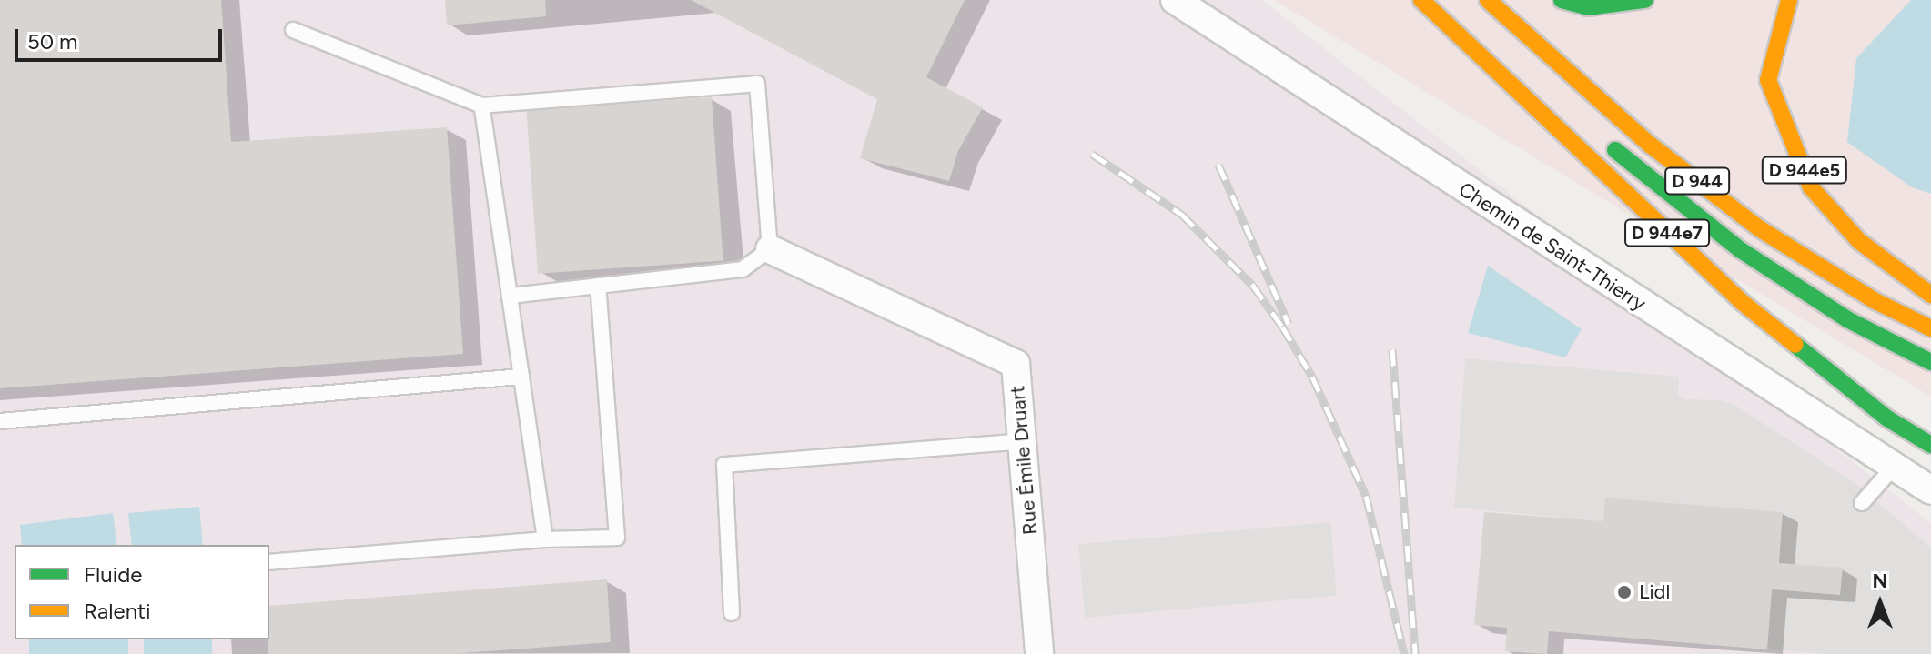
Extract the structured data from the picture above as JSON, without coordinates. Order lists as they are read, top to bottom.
{
  "streets": {
    "highway": ["D 944e5", "D 944", "D 944e7"],
    "street": ["Chemin de Saint-Thierry", "Rue Émile Druart"]
  },
  "places": ["Lidl"],
  "legend": ["Fluide", "Ralenti"],
  "scale_bar": "50 m",
  "north": "top"
}
